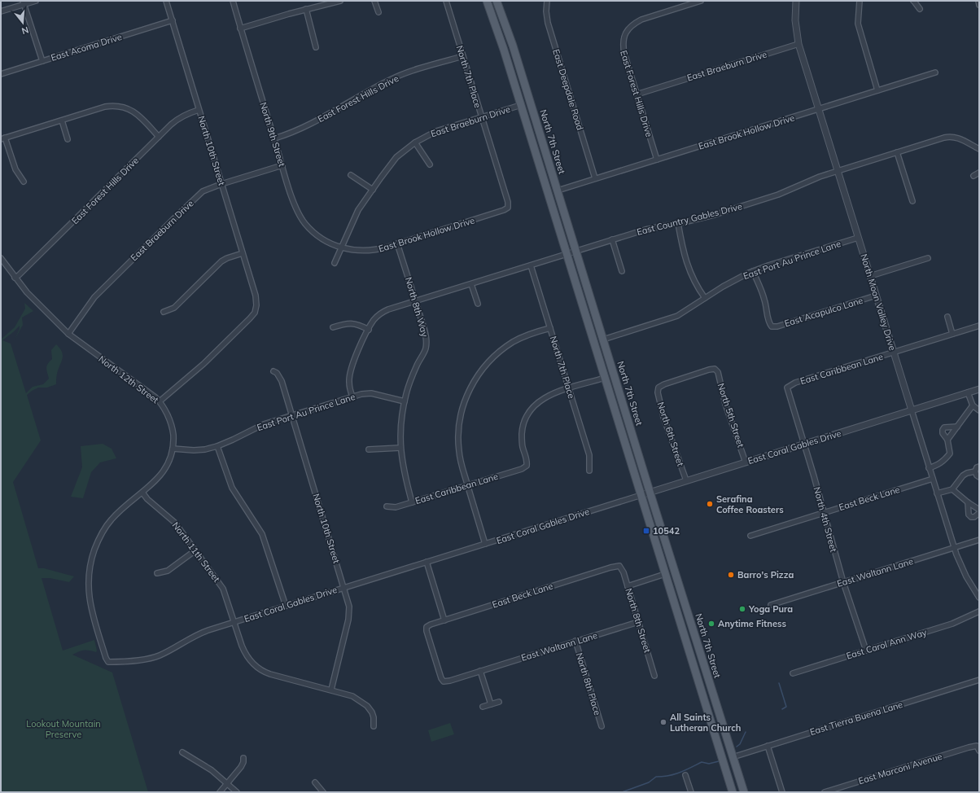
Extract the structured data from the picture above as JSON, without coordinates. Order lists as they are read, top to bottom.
{
  "streets": {
    "main road": ["North 7th Street"],
    "street": [
      "East Acoma Drive",
      "East Braeburn Drive",
      "North 7th Place",
      "East Deepdale Road",
      "East Forest Hills Drive",
      "East Brook Hollow Drive",
      "North 9th Street",
      "North 10th Street",
      "East Country Gables Drive",
      "East Port Au Prince Lane",
      "North Moon Valley Drive",
      "North 8th Way",
      "East Acapulco Lane",
      "East Caribbean Lane",
      "North 12th Street",
      "North 5th Street",
      "North 6th Street",
      "East Coral Gables Drive",
      "East Beck Lane",
      "North 4th Street",
      "North 11th Street",
      "East Waltann Lane",
      "North 8th Street",
      "East Carol Ann Way",
      "North 8th Place",
      "East Tierra Buena Lane",
      "East Marconi Avenue"
    ]
  },
  "crossings": [
    ["East Acoma Drive", "North 10th Street"],
    ["East Braeburn Drive", "North 7th Place"],
    ["East Braeburn Drive", "East Forest Hills Drive"],
    ["East Braeburn Drive", "East Brook Hollow Drive"],
    ["East Braeburn Drive", "North 9th Street"],
    ["East Braeburn Drive", "North 10th Street"],
    ["East Braeburn Drive", "North Moon Valley Drive"],
    ["East Braeburn Drive", "North 12th Street"],
    ["North 7th Place", "East Forest Hills Drive"],
    ["North 7th Place", "East Brook Hollow Drive"],
    ["North 7th Place", "East Country Gables Drive"],
    ["North 7th Place", "East Caribbean Lane"],
    ["East Deepdale Road", "East Brook Hollow Drive"],
    ["East Forest Hills Drive", "East Brook Hollow Drive"],
    ["East Forest Hills Drive", "North 9th Street"],
    ["East Forest Hills Drive", "North 10th Street"],
    ["East Forest Hills Drive", "North 12th Street"],
    ["East Brook Hollow Drive", "North 9th Street"],
    ["East Brook Hollow Drive", "North 7th Street"],
    ["East Brook Hollow Drive", "North Moon Valley Drive"],
    ["East Brook Hollow Drive", "North 8th Way"],
    ["North 7th Street", "East Country Gables Drive"],
    ["North 7th Street", "East Port Au Prince Lane"],
    ["North 7th Street", "East Coral Gables Drive"],
    ["North 7th Street", "East Tierra Buena Lane"],
    ["North 10th Street", "East Port Au Prince Lane"],
    ["North 10th Street", "North 12th Street"],
    ["North 10th Street", "East Coral Gables Drive"],
    ["East Country Gables Drive", "North Moon Valley Drive"],
    ["East Country Gables Drive", "North 8th Way"],
    ["East Port Au Prince Lane", "North Moon Valley Drive"],
    ["East Port Au Prince Lane", "North 8th Way"],
    ["East Port Au Prince Lane", "East Acapulco Lane"],
    ["East Port Au Prince Lane", "North 12th Street"],
    ["North Moon Valley Drive", "East Acapulco Lane"],
    ["North Moon Valley Drive", "East Caribbean Lane"],
    ["North Moon Valley Drive", "East Coral Gables Drive"],
    ["North Moon Valley Drive", "East Beck Lane"],
    ["North Moon Valley Drive", "East Waltann Lane"],
    ["North 8th Way", "East Caribbean Lane"],
    ["East Caribbean Lane", "North 4th Street"],
    ["North 12th Street", "East Coral Gables Drive"],
    ["North 12th Street", "North 11th Street"],
    ["North 5th Street", "North 6th Street"],
    ["North 5th Street", "East Coral Gables Drive"],
    ["North 6th Street", "East Coral Gables Drive"],
    ["East Coral Gables Drive", "North 4th Street"],
    ["East Coral Gables Drive", "North 11th Street"],
    ["East Beck Lane", "North 4th Street"],
    ["East Beck Lane", "East Waltann Lane"],
    ["East Beck Lane", "North 8th Street"],
    ["North 4th Street", "East Waltann Lane"],
    ["North 4th Street", "East Carol Ann Way"],
    ["East Waltann Lane", "North 8th Street"],
    ["East Waltann Lane", "North 8th Place"]
  ],
  "parks": ["Lookout Mountain Preserve"],
  "places": {
    "other": [
      "Serafina Coffee Roasters",
      "Barro's Pizza",
      "Yoga Pura",
      "Anytime Fitness",
      "All Saints Lutheran Church"
    ],
    "transit": ["10542"]
  },
  "north": "bottom"
}
